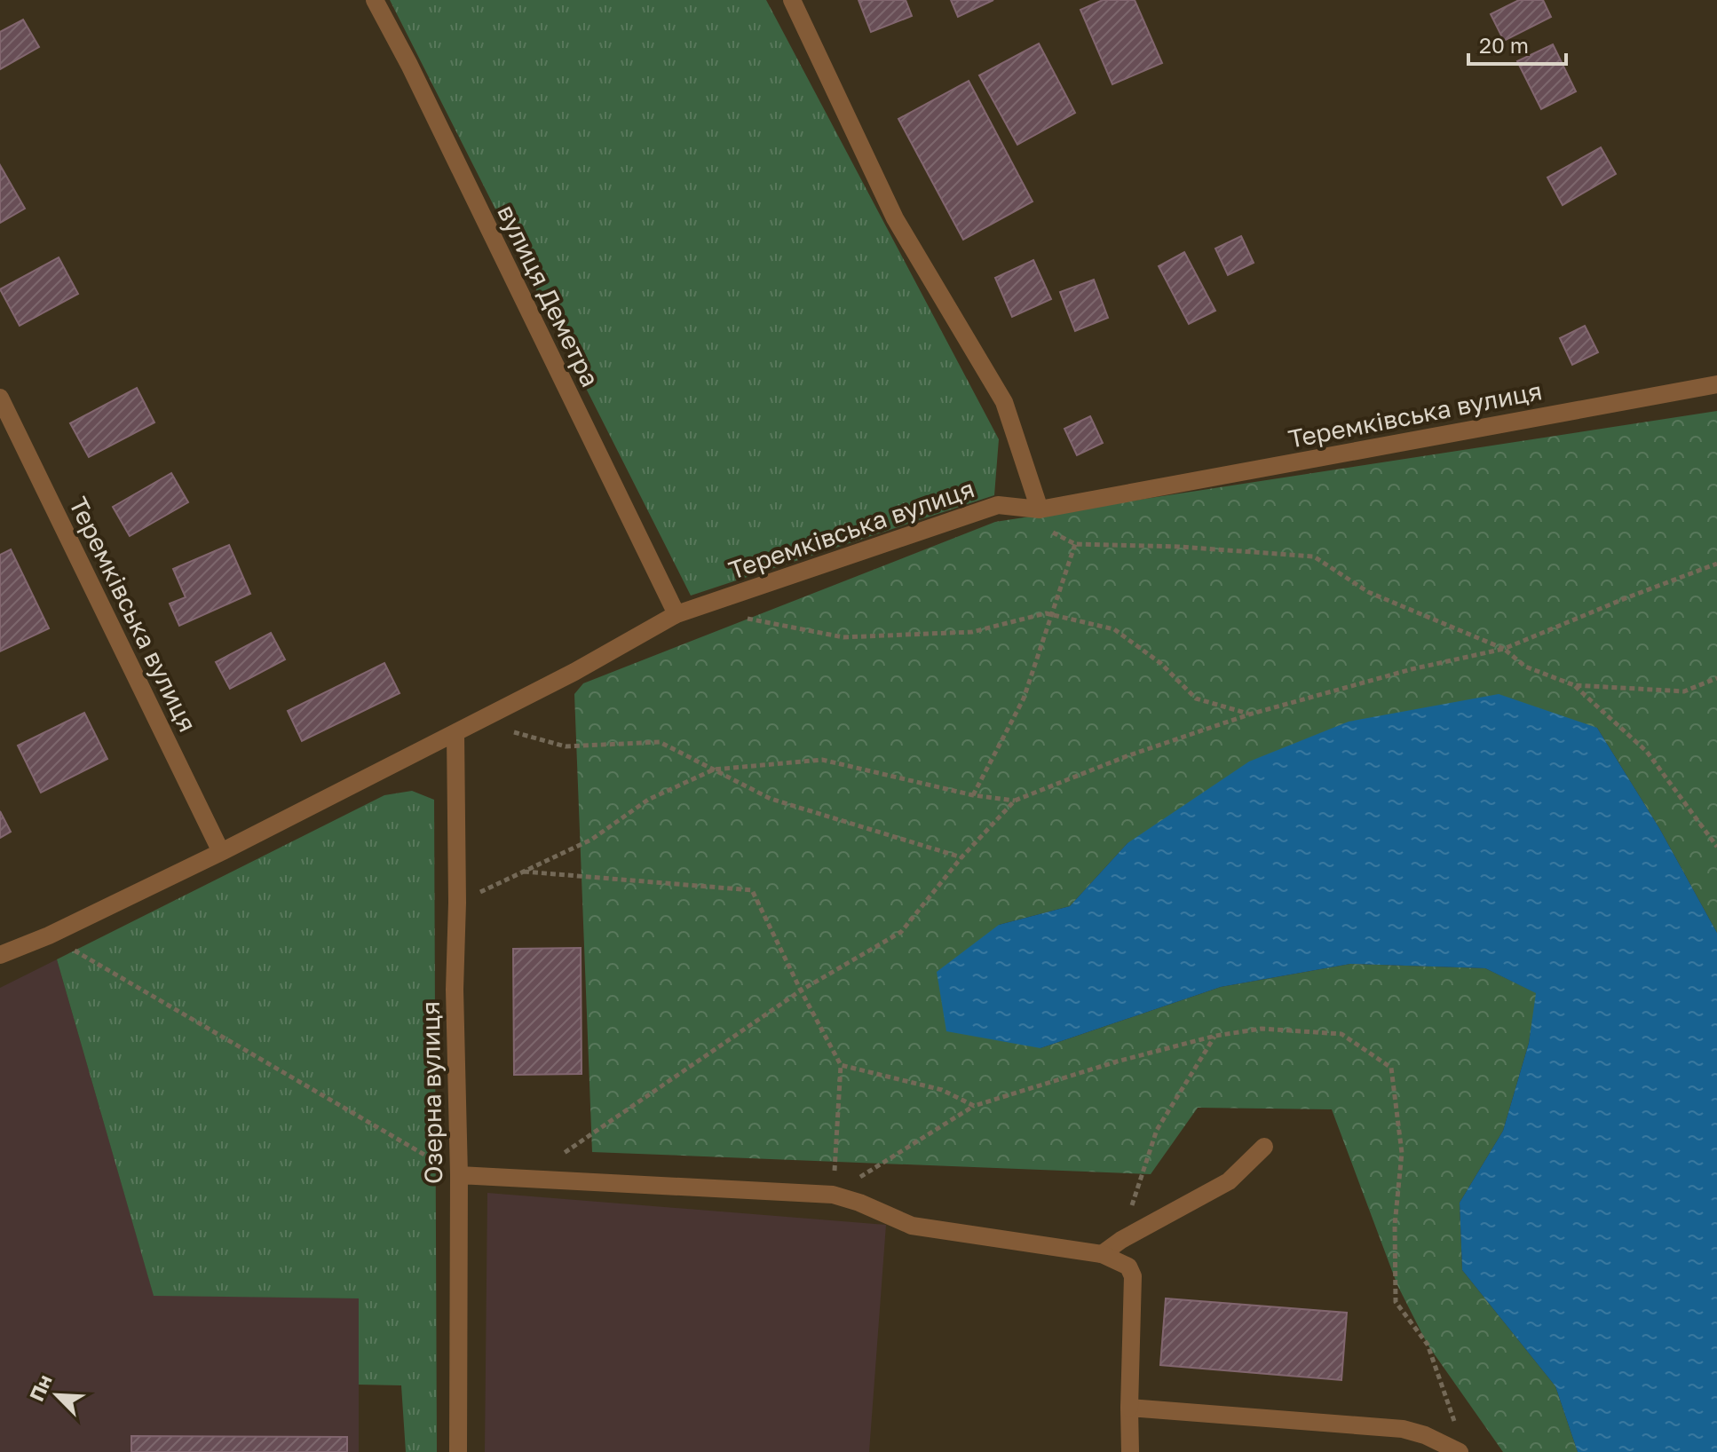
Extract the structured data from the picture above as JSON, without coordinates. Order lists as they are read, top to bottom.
{
  "streets": {
    "street": ["вулиця Деметра", "Теремківська вулиця", "Озерна вулиця"]
  },
  "crossings": [
    ["вулиця Деметра", "Теремківська вулиця"],
    ["Теремківська вулиця", "Озерна вулиця"]
  ],
  "scale_bar": "20 m",
  "north": "top left"
}
